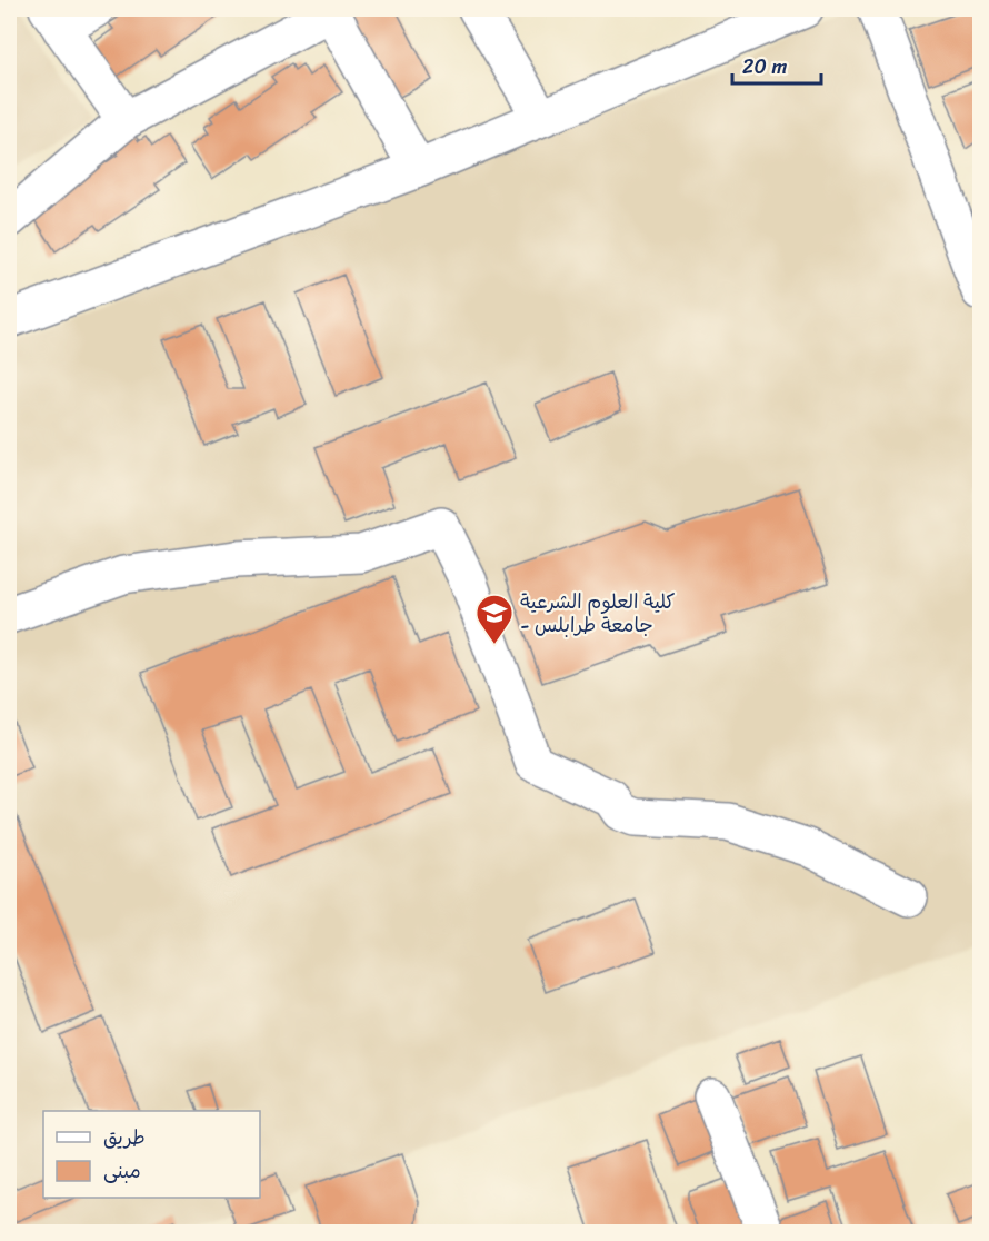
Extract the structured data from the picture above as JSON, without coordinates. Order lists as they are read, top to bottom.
{
  "places": {
    "school or university": ["كلية العلوم الشرعية - جامعة طرابلس"]
  },
  "legend": ["طريق", "مبنى"],
  "scale_bar": "20 m"
}
